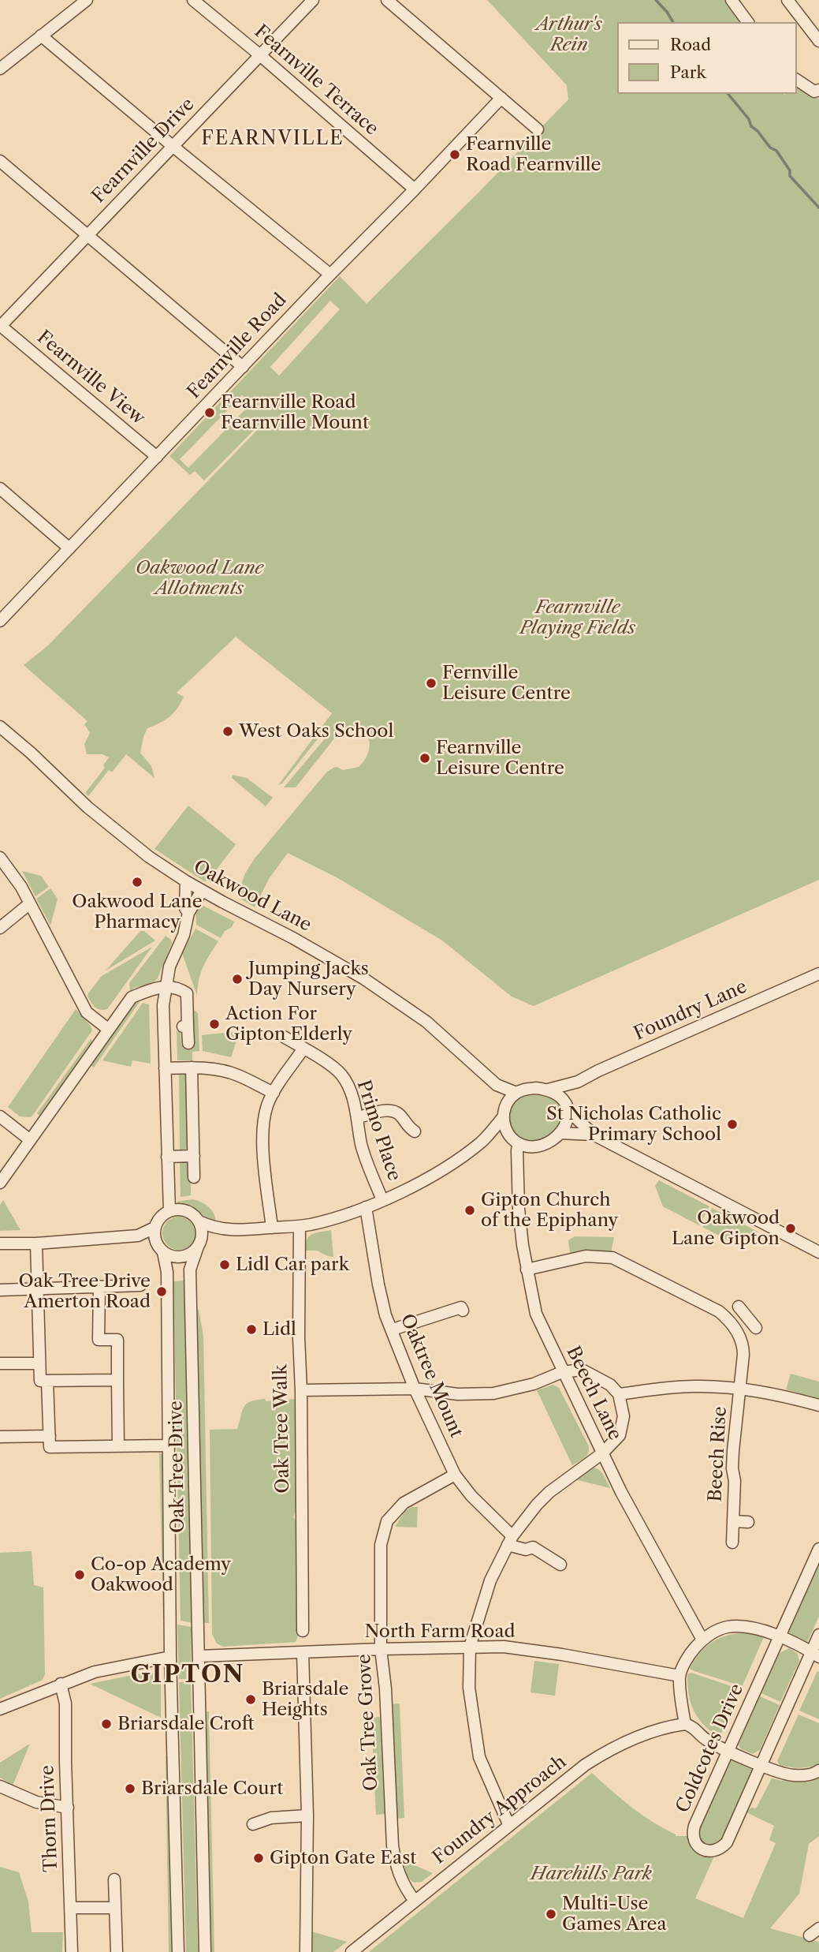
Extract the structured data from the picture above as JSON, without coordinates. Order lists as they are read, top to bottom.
{
  "streets": {
    "street": [
      "Fearnville Terrace",
      "Fearnville Drive",
      "Fearnville Road",
      "Fearnville View",
      "Oakwood Lane",
      "Foundry Lane",
      "Primo Place",
      "Oaktree Mount",
      "Beech Lane",
      "Oak Tree Walk",
      "Beech Rise",
      "Oak Tree Drive",
      "North Farm Road",
      "Oak Tree Grove",
      "Coldcotes Drive",
      "Foundry Approach",
      "Thorn Drive"
    ]
  },
  "crossings": [
    ["Fearnville Terrace", "Fearnville Drive"],
    ["Fearnville Terrace", "Fearnville Road"],
    ["Fearnville Drive", "Fearnville View"],
    ["Fearnville Road", "Fearnville View"],
    ["Oakwood Lane", "Foundry Lane"],
    ["Oakwood Lane", "Beech Lane"],
    ["Foundry Lane", "Beech Lane"],
    ["Oaktree Mount", "Oak Tree Grove"],
    ["Oak Tree Drive", "North Farm Road"],
    ["North Farm Road", "Oak Tree Grove"],
    ["Oak Tree Grove", "Foundry Approach"]
  ],
  "districts": ["FEARNVILLE", "GIPTON"],
  "parks": [
    "Arthur's Rein",
    "Oakwood Lane Allotments",
    "Fearnville Playing Fields",
    "Harehills Park"
  ],
  "places": [
    "Fearnville Road Fearnville",
    "Fearnville Road Fearnville Mount",
    "Fernville Leisure Centre",
    "West Oaks School",
    "Fearnville Leisure Centre",
    "Oakwood Lane Pharmacy",
    "Jumping Jacks Day Nursery",
    "Action For Gipton Elderly",
    "St Nicholas Catholic Primary School",
    "Gipton Church of the Epiphany",
    "Oakwood Lane Gipton",
    "Lidl Car park",
    "Oak Tree Drive Amerton Road",
    "Lidl",
    "Co-op Academy Oakwood",
    "Briarsdale Heights",
    "Briarsdale Croft",
    "Briarsdale Court",
    "Gipton Gate East",
    "Multi-Use Games Area"
  ],
  "legend": ["Road", "Park"]
}
